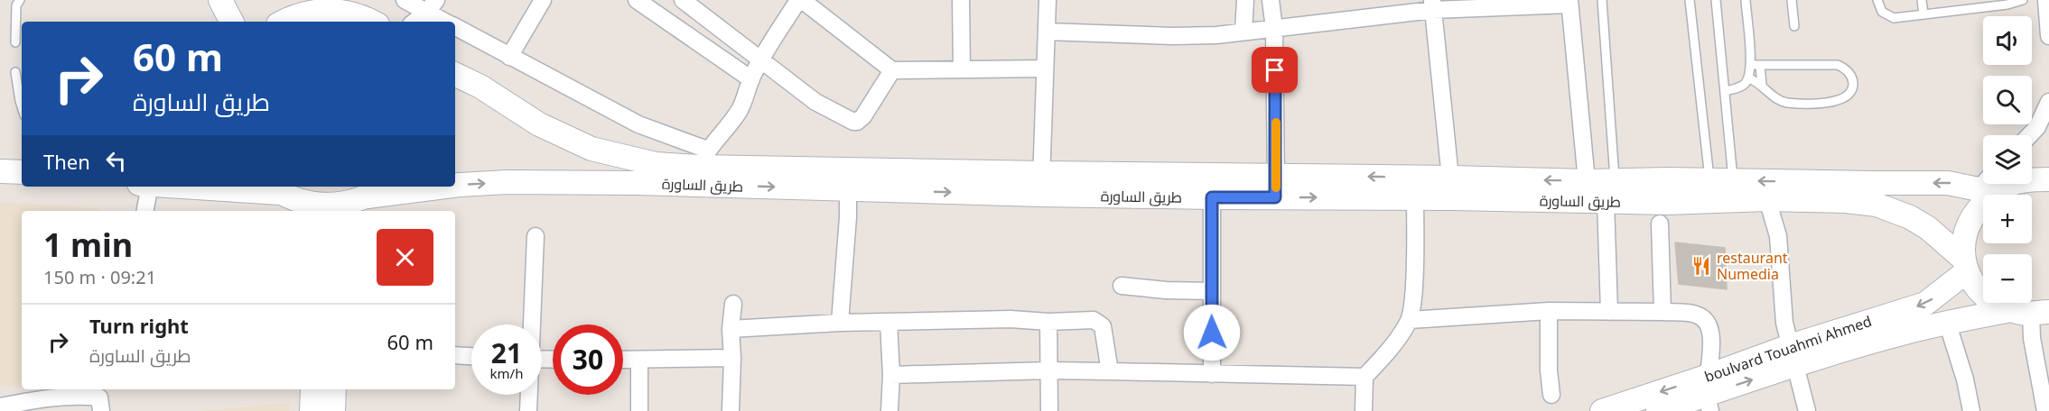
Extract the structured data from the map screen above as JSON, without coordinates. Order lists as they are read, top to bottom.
{
  "streets": {
    "main road": ["طريق الساورة", "boulvard Touahmi Ahmed"]
  },
  "crossings": [
    ["طريق الساورة", "boulvard Touahmi Ahmed"]
  ],
  "places": {
    "restaurant": ["restaurant Numedia"]
  },
  "page": {
    "map_buttons": ["+", "−"],
    "turn": ["60 m", "طريق الساورة"],
    "then": "Then",
    "heading": ["1 min", "150 m · 09:21"],
    "list": [
      {
        "name": "Turn right",
        "note": "طريق الساورة",
        "value": "60 m"
      }
    ],
    "speed": "21 km/h",
    "limit": "30"
  }
}
